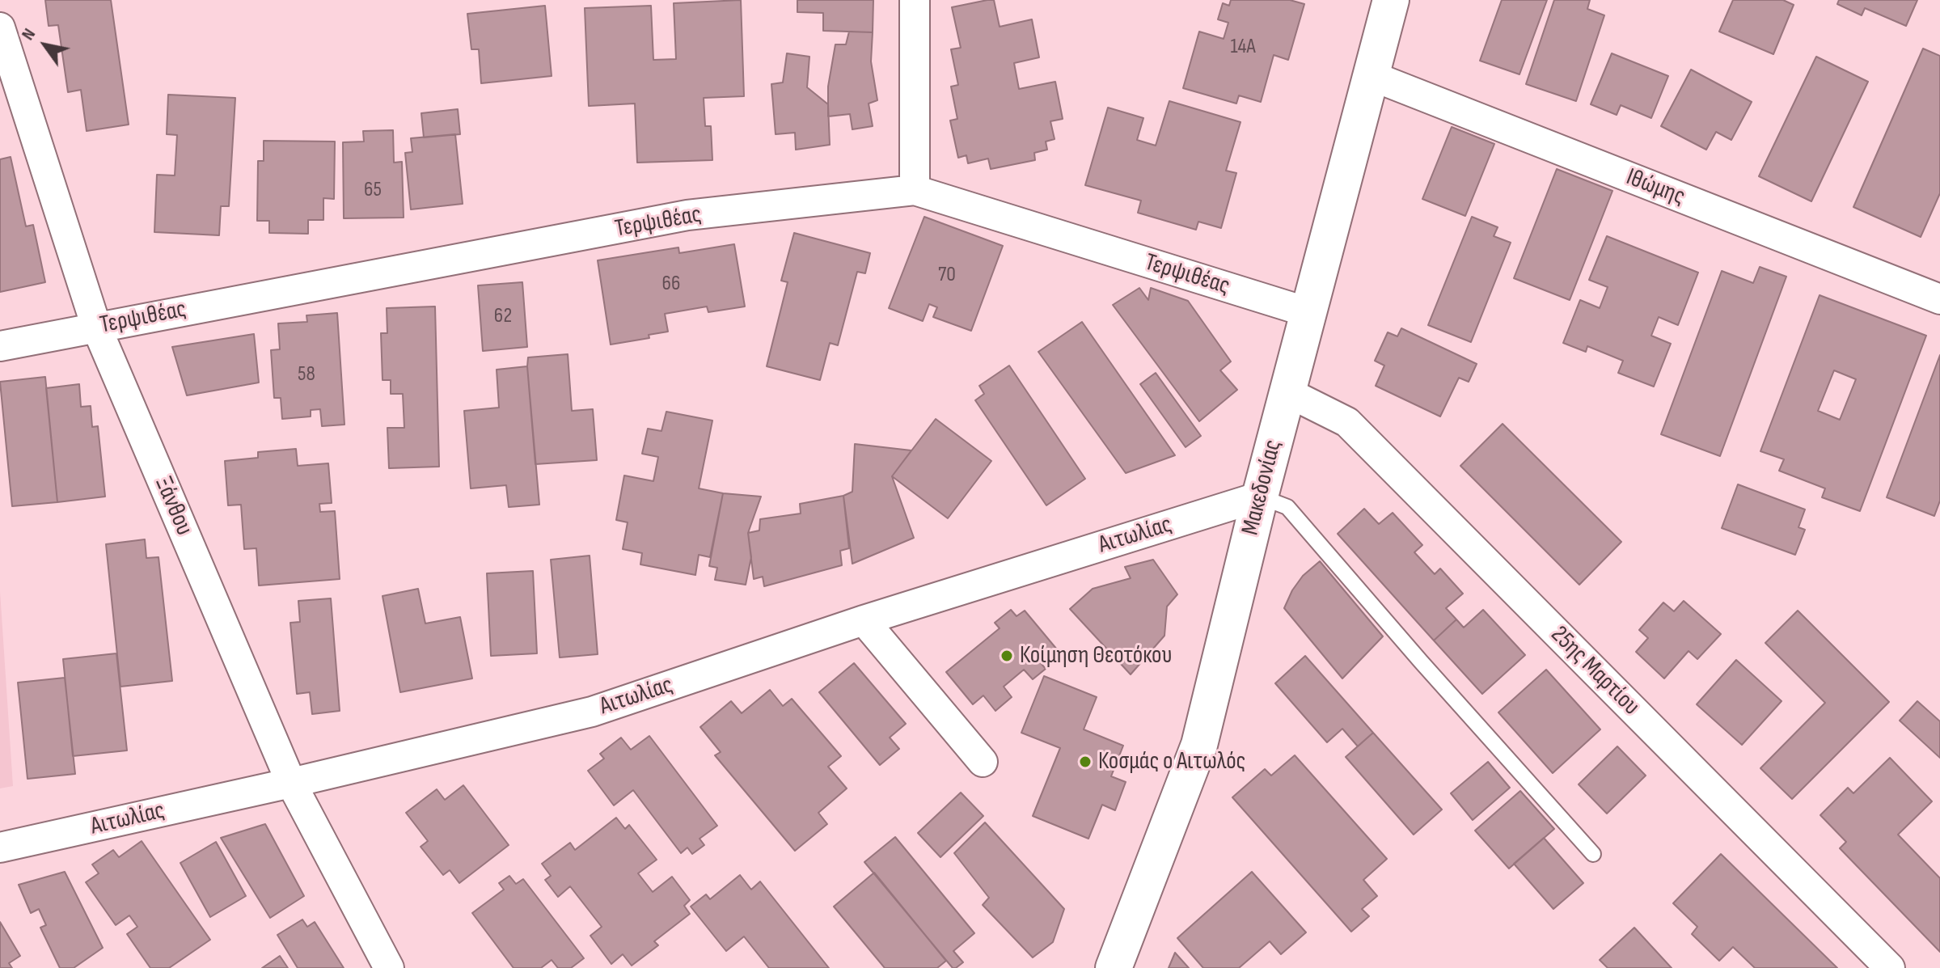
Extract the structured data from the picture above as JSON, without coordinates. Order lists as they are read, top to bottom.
{
  "streets": {
    "street": [
      "Ιθώμης",
      "Τερψιθέας",
      "Μακεδονίας",
      "Ξάνθου",
      "Αιτωλίας",
      "25ης Μαρτίου"
    ]
  },
  "crossings": [
    ["Ιθώμης", "Μακεδονίας"],
    ["Τερψιθέας", "Μακεδονίας"],
    ["Τερψιθέας", "Ξάνθου"],
    ["Μακεδονίας", "Αιτωλίας"],
    ["Μακεδονίας", "25ης Μαρτίου"],
    ["Ξάνθου", "Αιτωλίας"]
  ],
  "places": ["Κοίμηση Θεοτόκου", "Κοσμάς ο Αιτωλός"],
  "house_numbers": [
    "14Α",
    "65",
    "70",
    "66",
    "62",
    "58"
  ],
  "north": "top left"
}
